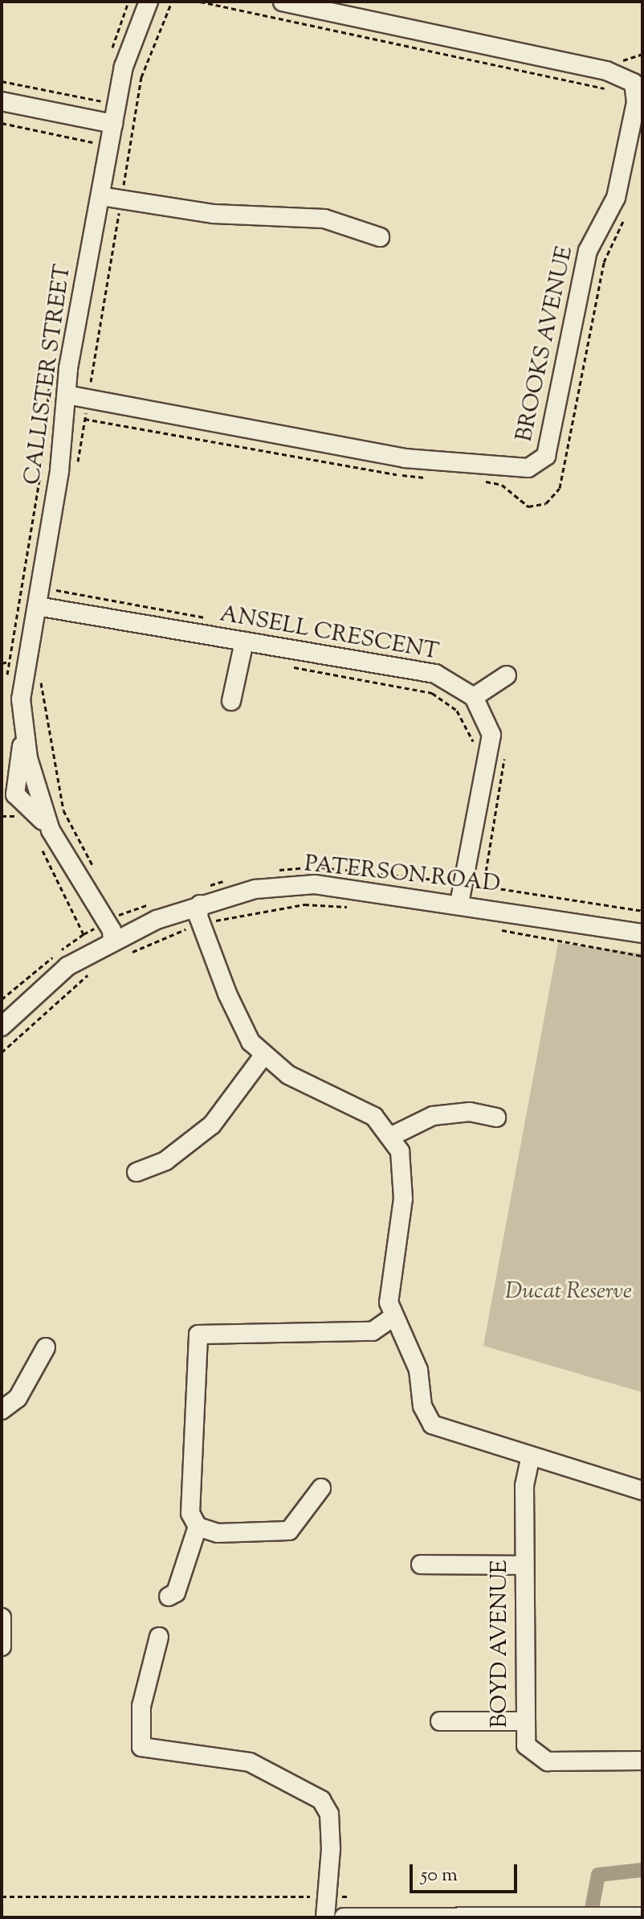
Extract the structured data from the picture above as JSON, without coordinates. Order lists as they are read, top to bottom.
{
  "streets": {
    "street": [
      "BROOKS AVENUE",
      "CALLISTER STREET",
      "ANSELL CRESCENT",
      "PATERSON ROAD",
      "BOYD AVENUE"
    ]
  },
  "crossings": [
    ["BROOKS AVENUE", "CALLISTER STREET"],
    ["CALLISTER STREET", "ANSELL CRESCENT"],
    ["CALLISTER STREET", "PATERSON ROAD"]
  ],
  "parks": ["Ducat Reserve"],
  "scale_bar": "50 m"
}
